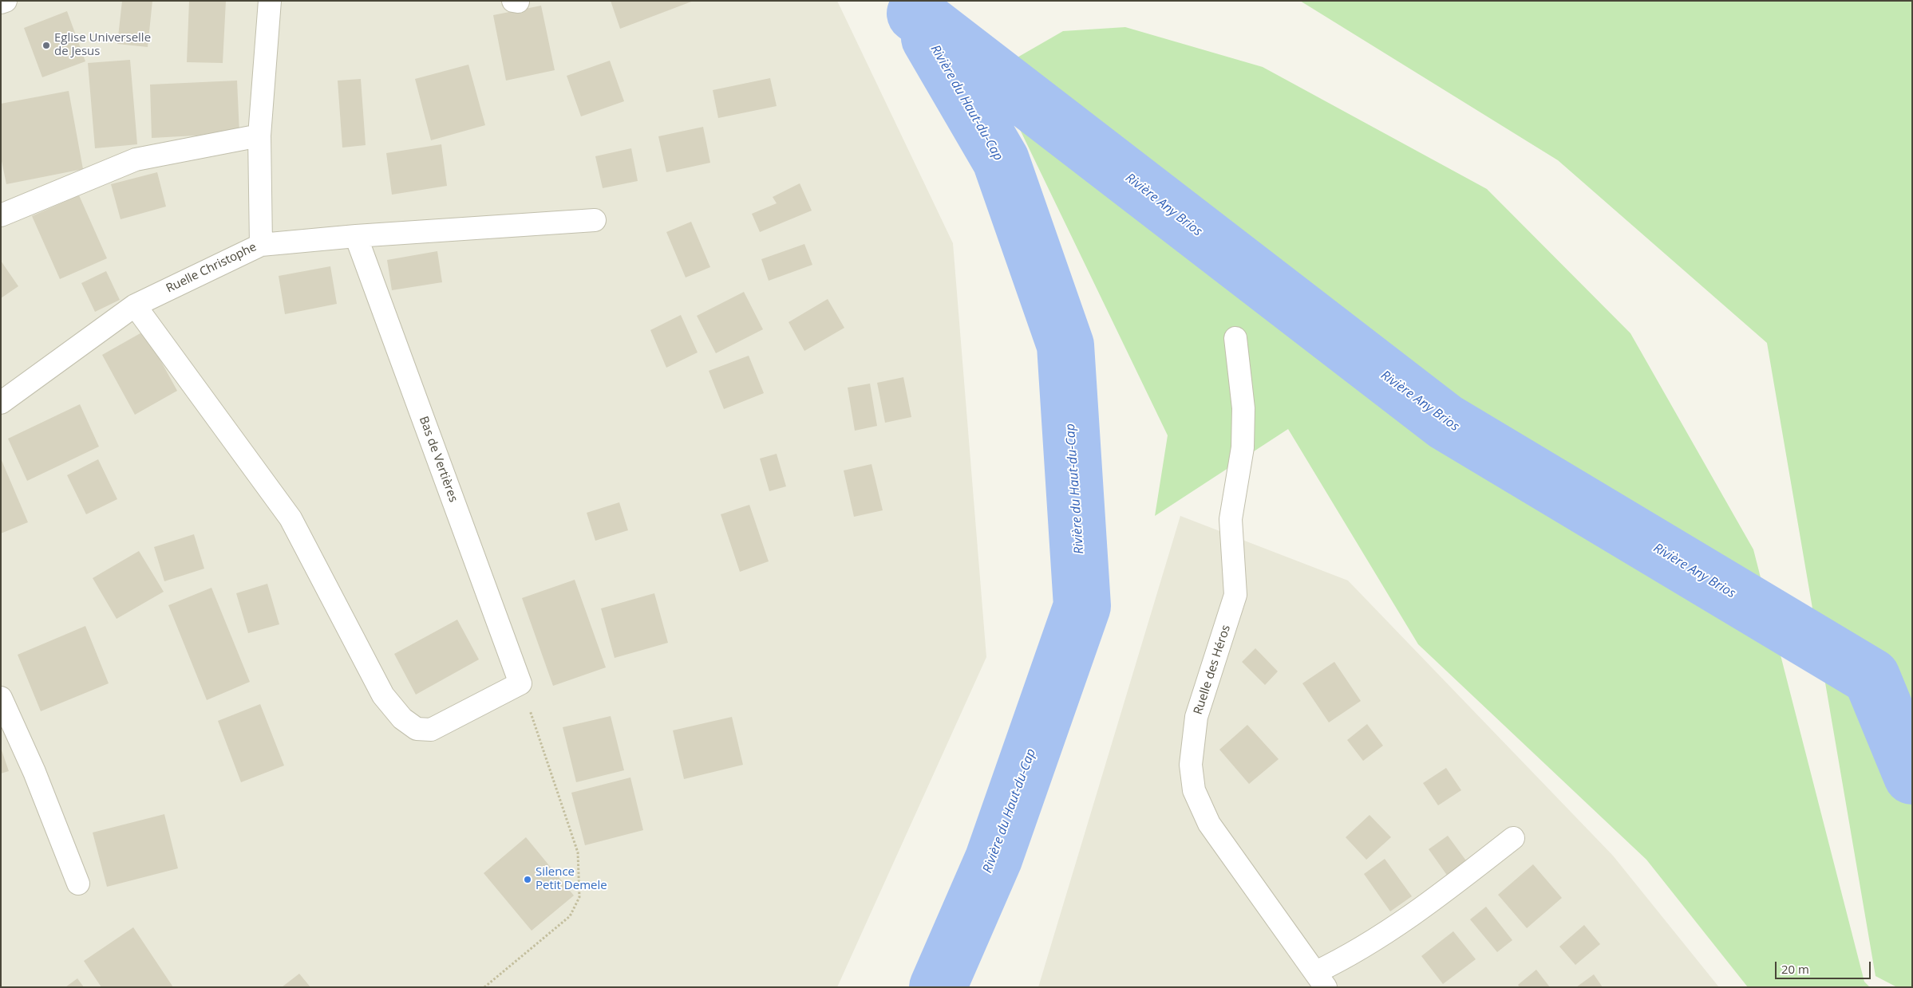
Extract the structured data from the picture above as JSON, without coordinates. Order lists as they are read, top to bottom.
{
  "streets": {
    "street": ["Ruelle Christophe", "Bas de Vertières", "Ruelle des Héros"]
  },
  "water": ["Rivière du Haut-du-Cap", "Rivière Any Brios"],
  "places": ["Eglise Universelle de Jesus", "Silence Petit Demele"],
  "scale_bar": "20 m"
}
